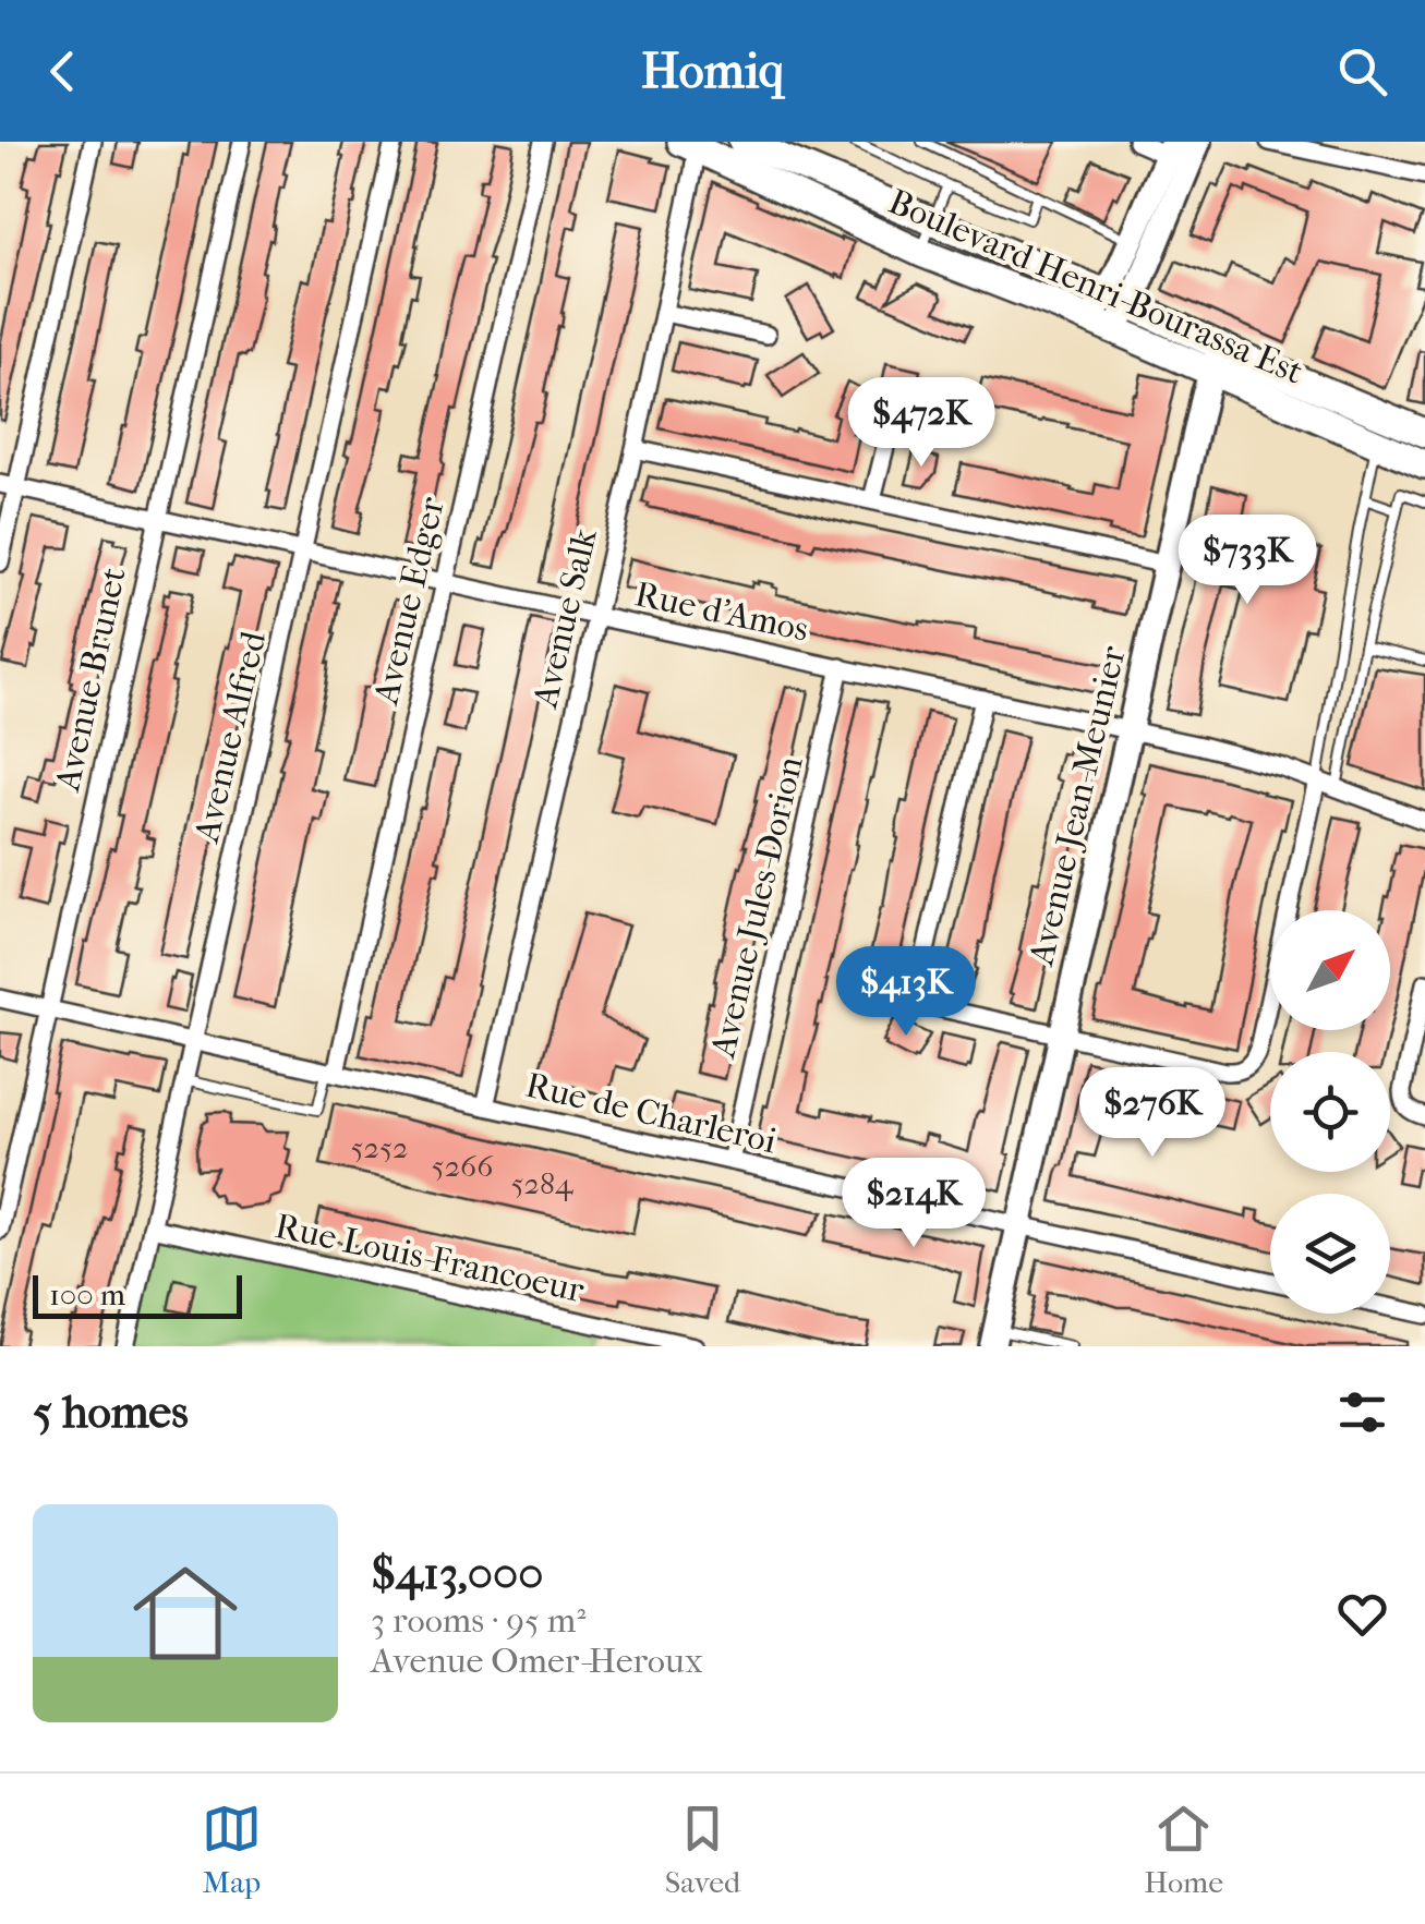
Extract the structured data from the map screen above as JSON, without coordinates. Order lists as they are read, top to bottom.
{
  "streets": {
    "main road": ["Boulevard Henri-Bourassa Est"],
    "street": [
      "Avenue Edger",
      "Rue d'Amos",
      "Avenue Salk",
      "Avenue Brunet",
      "Avenue Alfred",
      "Avenue Jean-Meunier",
      "Avenue Jules-Dorion",
      "Rue de Charleroi",
      "Rue Louis-Francoeur"
    ]
  },
  "crossings": [
    ["Boulevard Henri-Bourassa Est", "Avenue Salk"],
    ["Boulevard Henri-Bourassa Est", "Avenue Jean-Meunier"],
    ["Avenue Edger", "Rue d'Amos"],
    ["Avenue Edger", "Rue de Charleroi"],
    ["Rue d'Amos", "Avenue Salk"],
    ["Rue d'Amos", "Avenue Brunet"],
    ["Rue d'Amos", "Avenue Alfred"],
    ["Rue d'Amos", "Avenue Jean-Meunier"],
    ["Rue d'Amos", "Avenue Jules-Dorion"],
    ["Avenue Salk", "Rue de Charleroi"],
    ["Avenue Brunet", "Rue de Charleroi"],
    ["Avenue Alfred", "Rue de Charleroi"],
    ["Avenue Alfred", "Rue Louis-Francoeur"],
    ["Avenue Jean-Meunier", "Rue de Charleroi"],
    ["Avenue Jules-Dorion", "Rue de Charleroi"]
  ],
  "house_numbers": ["5252", "5266", "5284"],
  "scale_bar": "100 m",
  "north": "top right",
  "page": {
    "header": "Homiq",
    "price": [
      "$472K",
      "$733K",
      "$413K",
      "$276K",
      "$214K"
    ],
    "scale": "100 m",
    "heading": "5 homes",
    "list": [
      {
        "name": "$413,000",
        "note": "3 rooms · 95 m² · Avenue Omer-Heroux"
      }
    ],
    "tabs": ["Map", "Saved", "Home"]
  }
}
